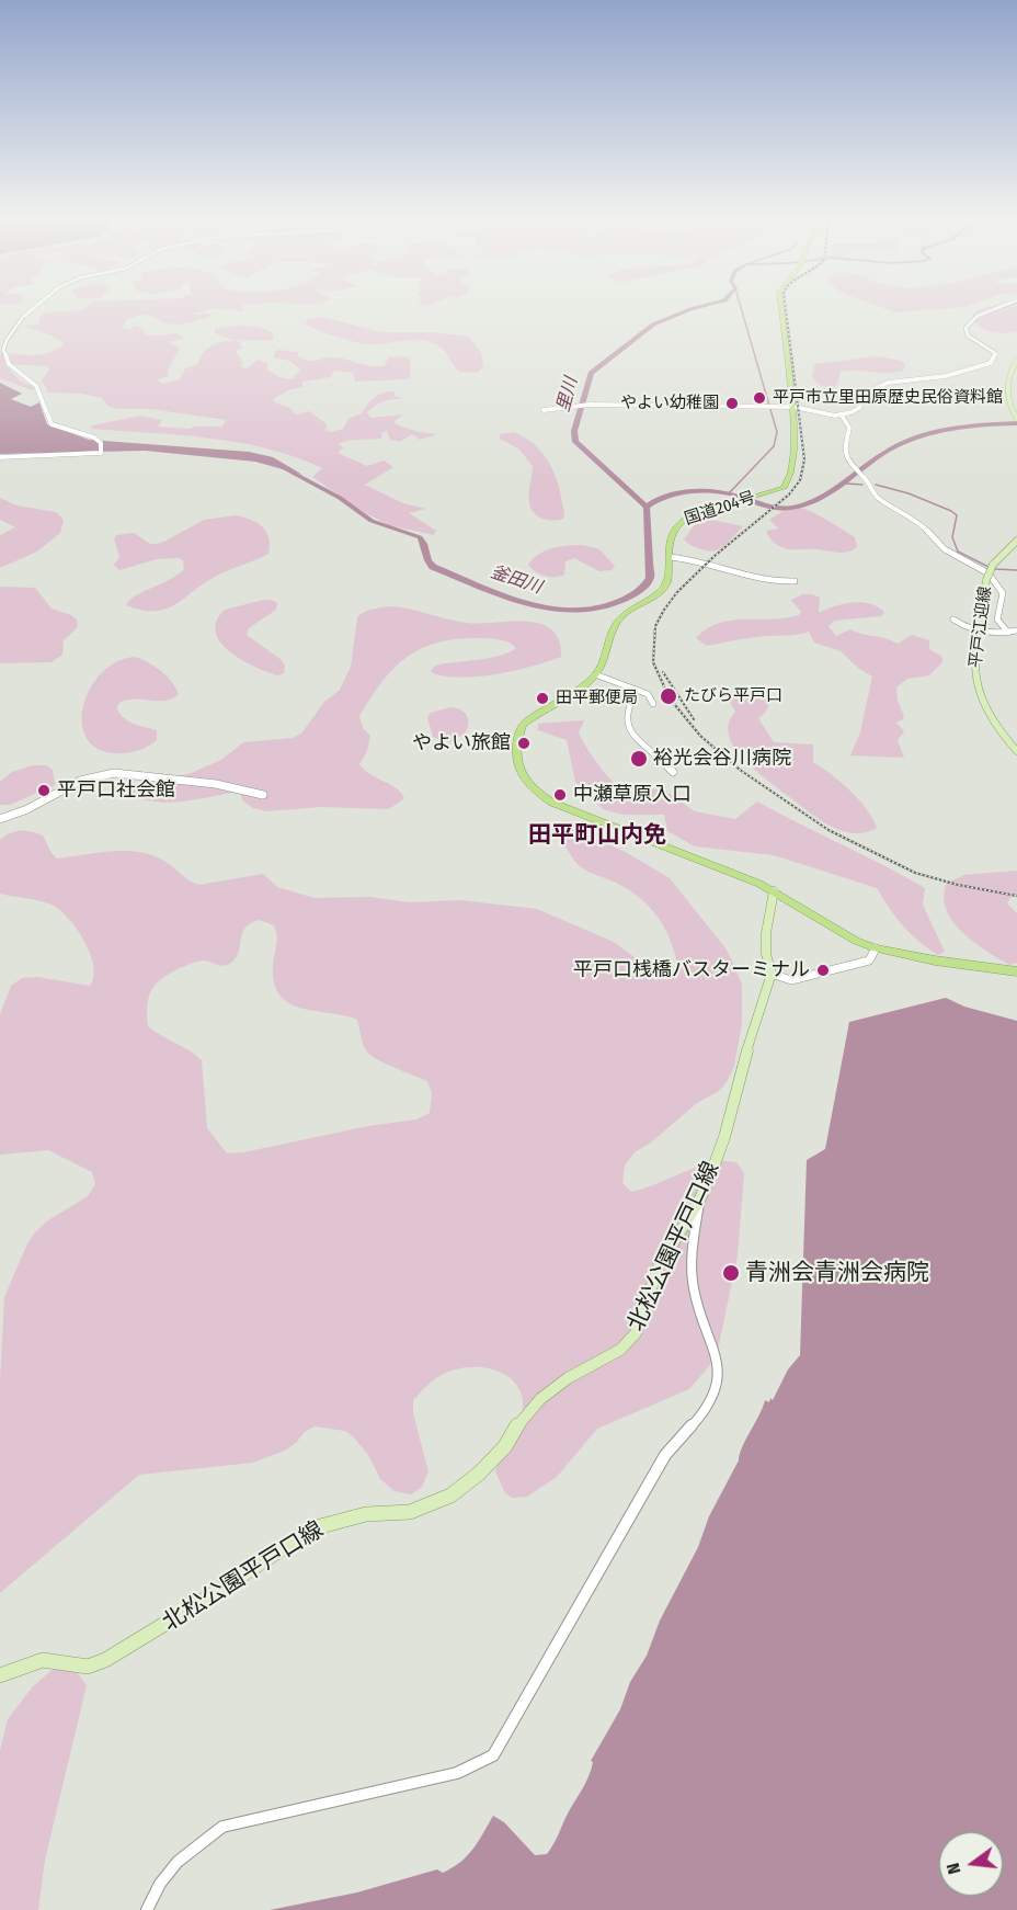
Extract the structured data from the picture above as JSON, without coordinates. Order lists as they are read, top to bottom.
{
  "streets": {
    "highway": ["国道204号"],
    "main road": ["平戸江迎線", "北松公園平戸口線"]
  },
  "districts": ["田平町山内免"],
  "water": ["里川", "釜田川"],
  "places": [
    "平戸市立里田原歴史民俗資料館",
    "やよい幼稚園",
    "たびら平戸口",
    "田平郵便局",
    "やよい旅館",
    "裕光会谷川病院",
    "平戸口社会館",
    "中瀬草原入口",
    "平戸口桟橋バスターミナル",
    "青洲会青洲会病院"
  ],
  "north": "left"
}
